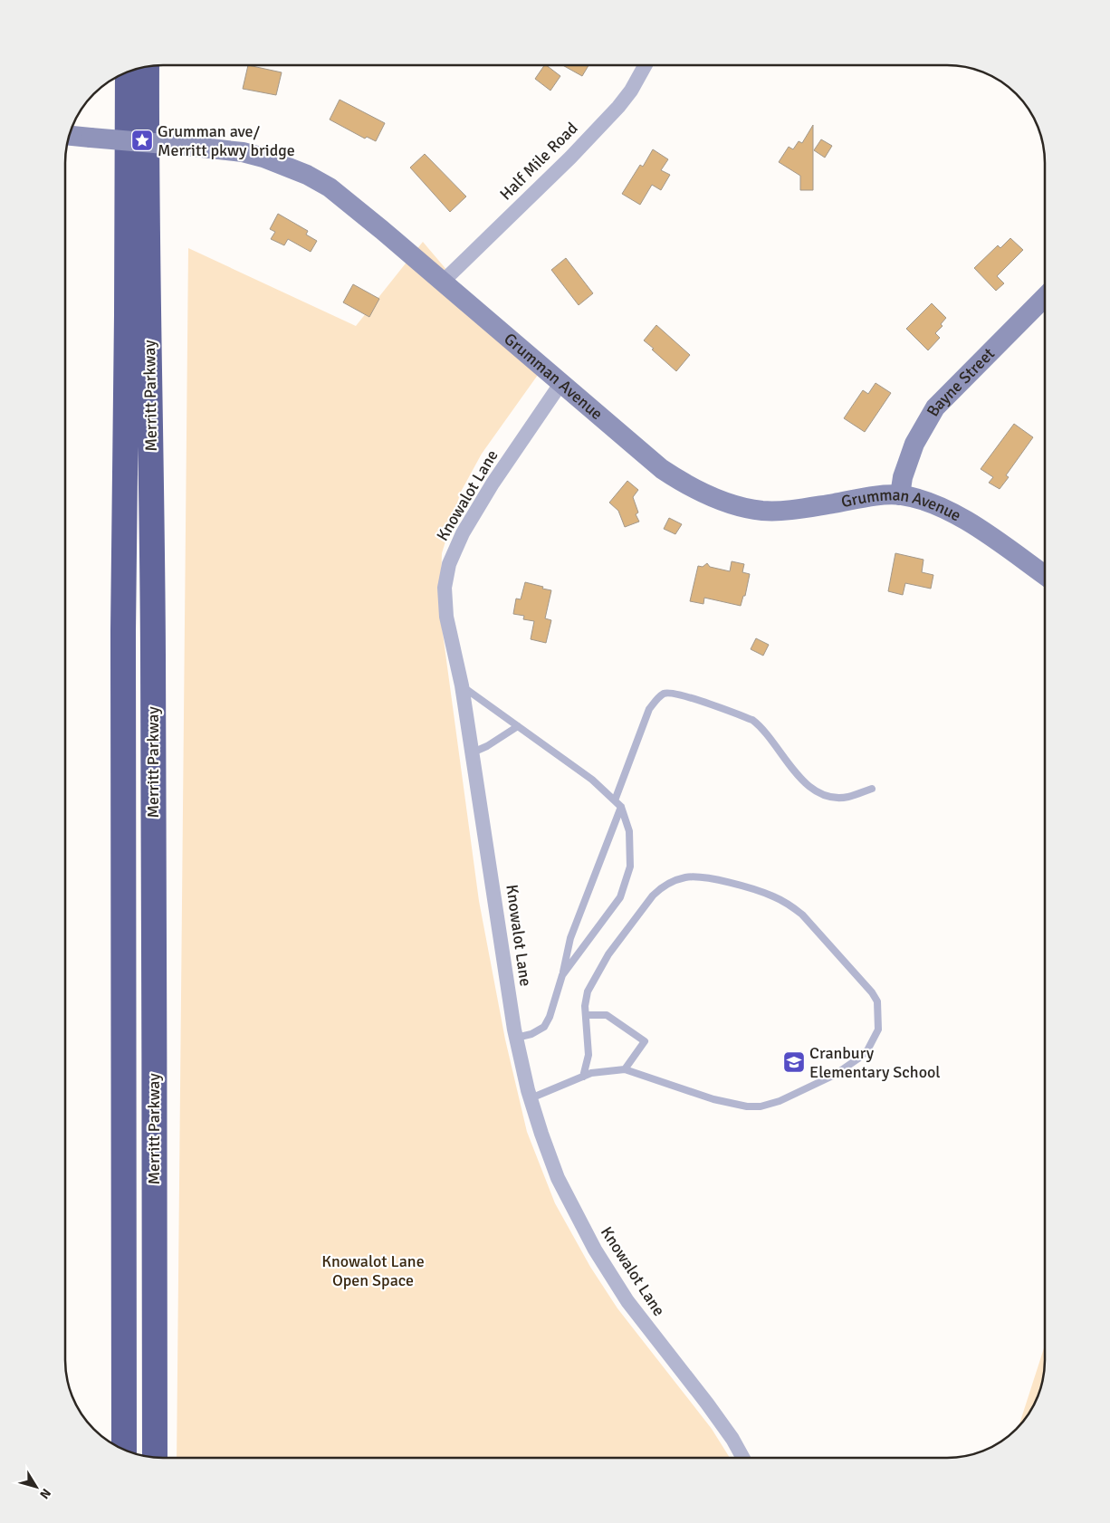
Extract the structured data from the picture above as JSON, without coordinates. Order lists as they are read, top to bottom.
{
  "streets": {
    "highway": ["Merritt Parkway"],
    "street": [
      "Half Mile Road",
      "Grumman Avenue",
      "Bayne Street",
      "Knowalot Lane"
    ]
  },
  "crossings": [
    ["Half Mile Road", "Grumman Avenue"],
    ["Grumman Avenue", "Bayne Street"],
    ["Grumman Avenue", "Knowalot Lane"]
  ],
  "parks": ["Knowalot Lane Open Space"],
  "places": {
    "place": ["Grumman ave/ Merritt pkwy bridge"],
    "school or university": ["Cranbury Elementary School"]
  },
  "north": "bottom right"
}
